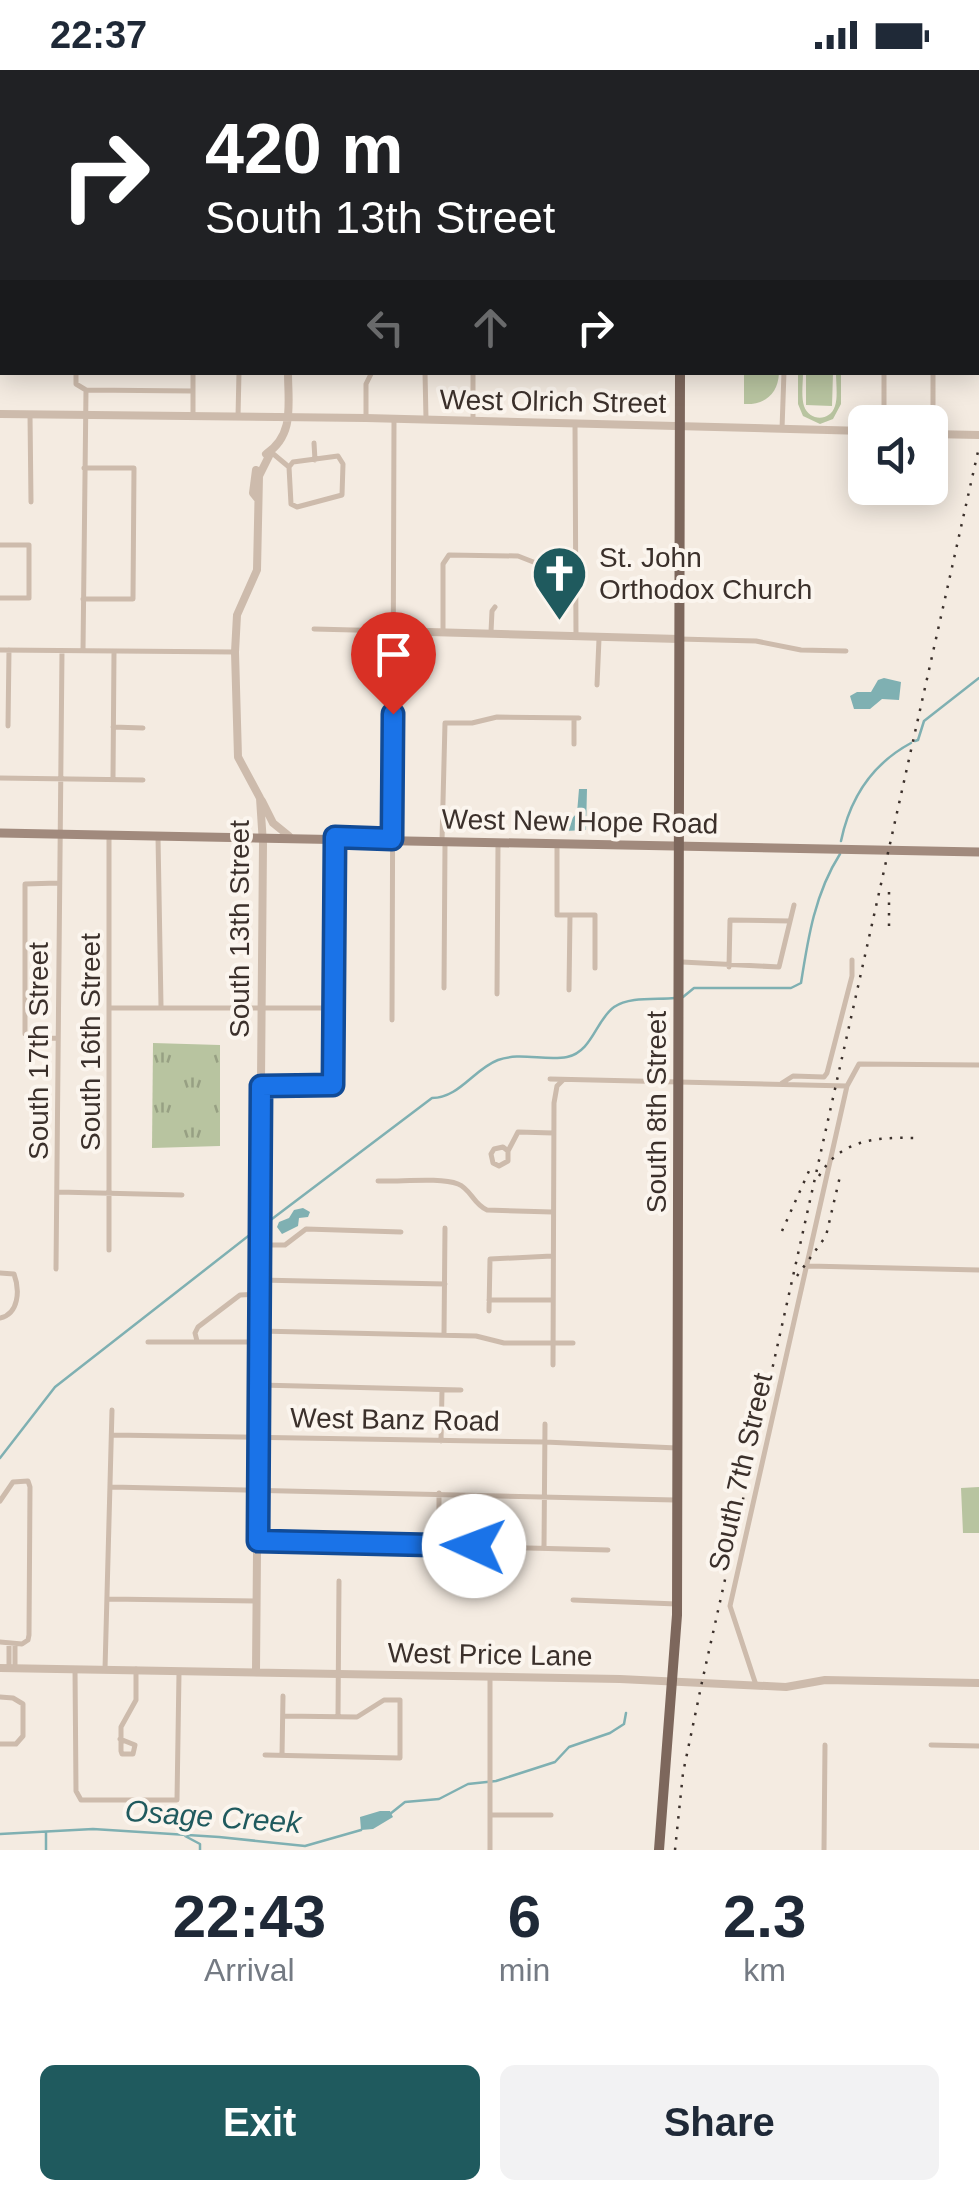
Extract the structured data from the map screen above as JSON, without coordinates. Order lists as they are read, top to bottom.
{
  "streets": {
    "main road": ["West New Hope Road", "South 8th Street"],
    "street": [
      "West Olrich Street",
      "South 13th Street",
      "South 16th Street",
      "South 17th Street",
      "West Banz Road",
      "South 7th Street",
      "West Price Lane"
    ]
  },
  "crossings": [
    ["West Olrich Street", "South 13th Street"],
    ["West Olrich Street", "South 8th Street"],
    ["West New Hope Road", "South 13th Street"],
    ["West New Hope Road", "South 16th Street"],
    ["West New Hope Road", "South 17th Street"],
    ["West New Hope Road", "South 8th Street"],
    ["South 13th Street", "West Banz Road"],
    ["South 13th Street", "West Price Lane"],
    ["South 8th Street", "West Banz Road"],
    ["South 8th Street", "West Price Lane"],
    ["South 7th Street", "West Price Lane"]
  ],
  "water": ["Osage Creek"],
  "places": {
    "church": ["St. John Orthodox Church"]
  },
  "page": {
    "status": "22:37",
    "turn": ["420 m", "South 13th Street"],
    "eta": [
      "22:43",
      "Arrival",
      "6",
      "min",
      "2.3",
      "km"
    ],
    "buttons": ["Exit", "Share"]
  }
}
